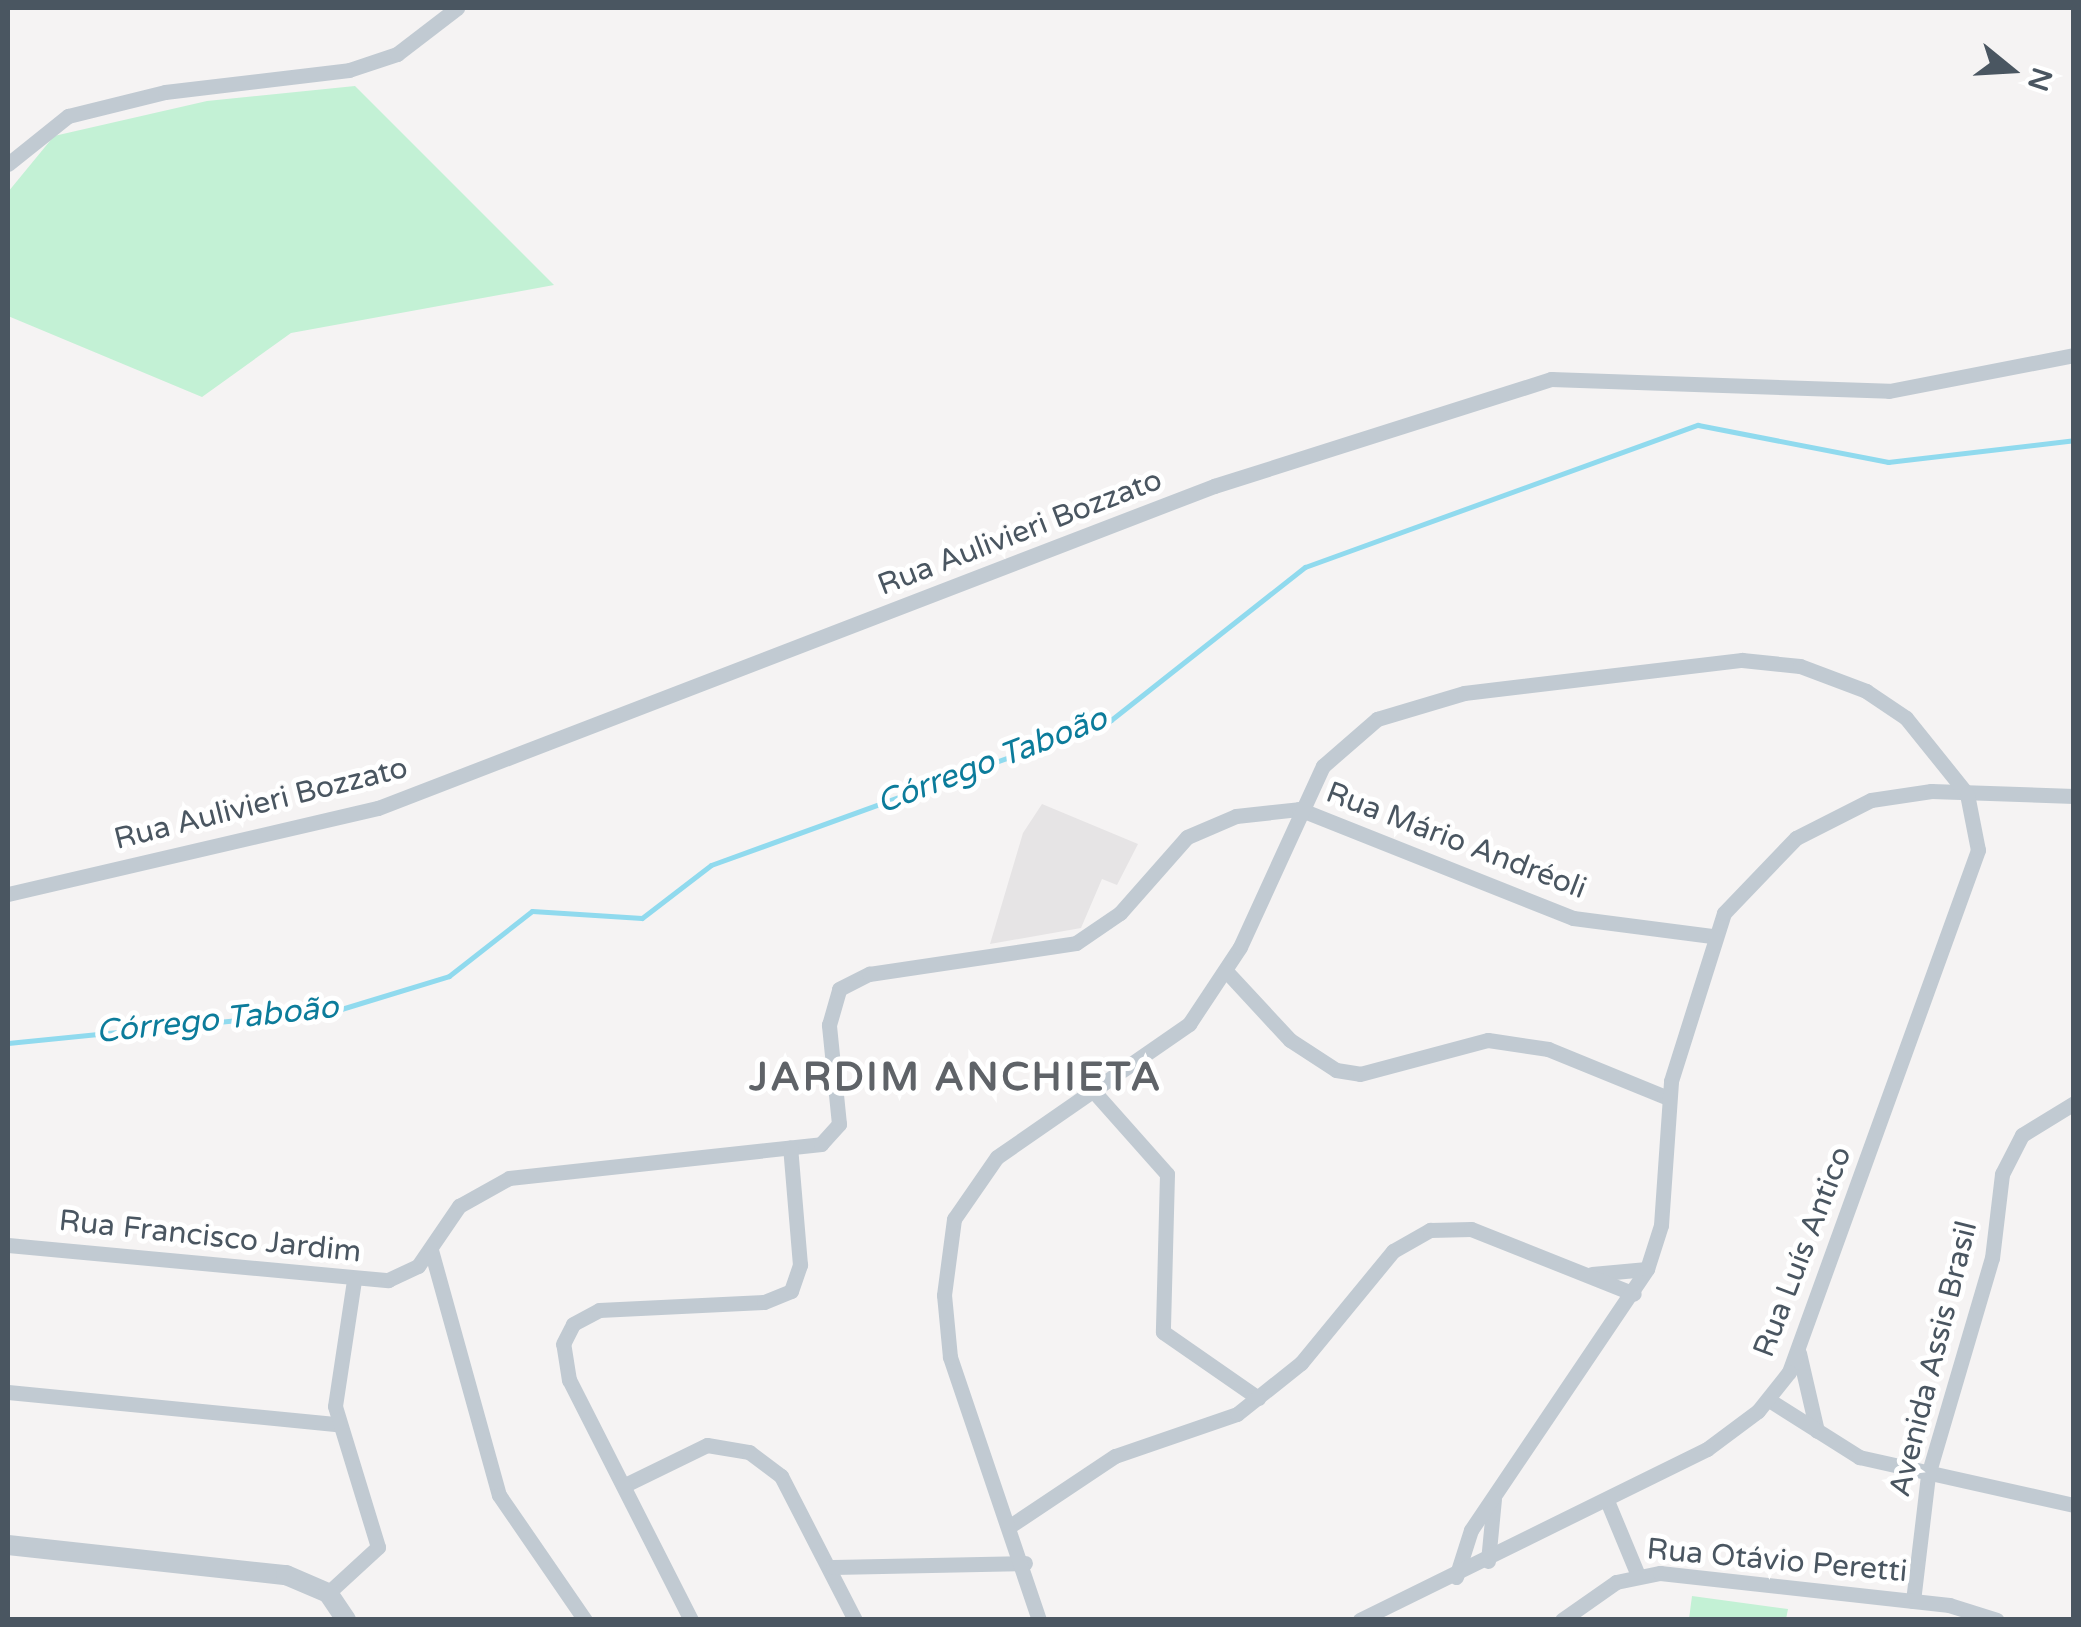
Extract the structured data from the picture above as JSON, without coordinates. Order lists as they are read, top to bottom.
{
  "streets": {
    "street": [
      "Rua Aulivieri Bozzato",
      "Rua Mário Andréoli",
      "Rua Francisco Jardim",
      "Rua Luís Antico",
      "Avenida Assis Brasil",
      "Rua Otávio Peretti"
    ]
  },
  "crossings": [
    ["Rua Mário Andréoli", "Rua Francisco Jardim"],
    ["Avenida Assis Brasil", "Rua Otávio Peretti"]
  ],
  "districts": ["JARDIM ANCHIETA"],
  "water": ["Córrego Taboão"],
  "north": "right"
}
